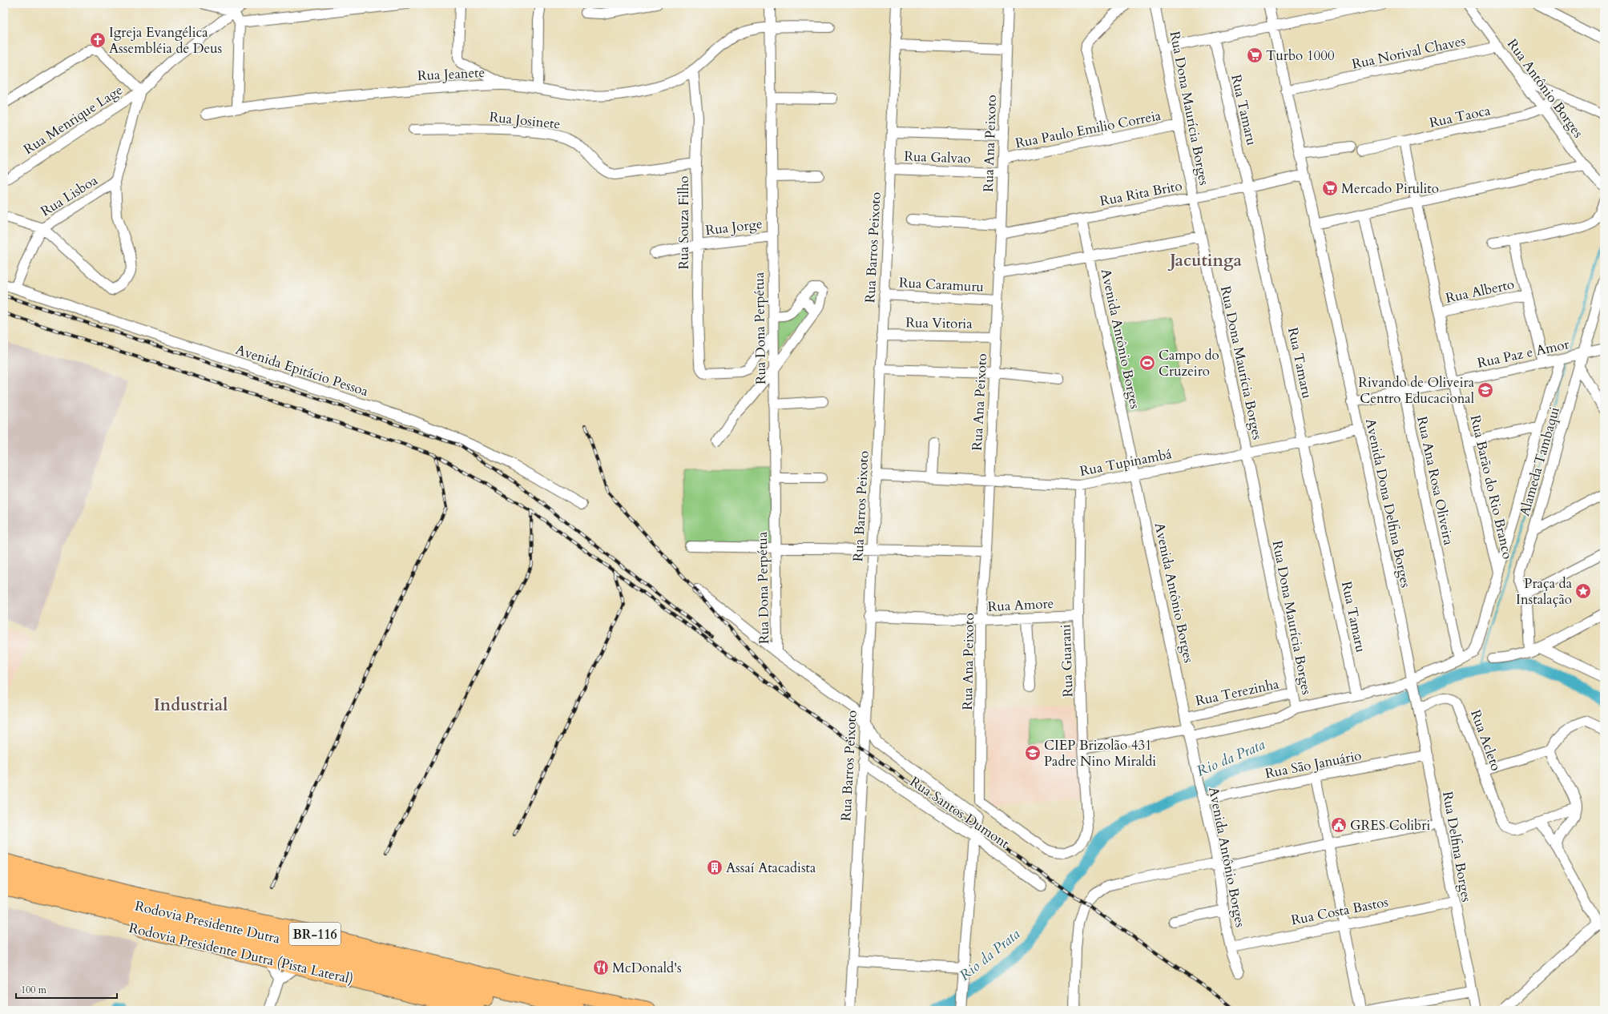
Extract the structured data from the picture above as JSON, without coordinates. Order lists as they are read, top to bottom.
{
  "streets": {
    "highway": ["Rodovia Presidente Dutra", "BR-116", "Rodovia Presidente Dutra (Pista Lateral)"],
    "street": [
      "Rua Norival Chaves",
      "Rua Jeanete",
      "Rua Antônio Borges",
      "Rua Dona Maurícia Borges",
      "Rua Tamaru",
      "Rua Taoca",
      "Rua Menrique Lage",
      "Rua Josinete",
      "Rua Paulo Emilio Correia",
      "Rua Ana Peixoto",
      "Rua Galvao",
      "Rua Rita Brito",
      "Rua Lisboa",
      "Rua Souza Filho",
      "Rua Jorge",
      "Rua Barros Peixoto",
      "Rua Caramuru",
      "Rua Alberto",
      "Rua Vitoria",
      "Rua Dona Perpétua",
      "Avenida Antônio Borges",
      "Rua Paz e Amor",
      "Avenida Epitácio Pessoa",
      "Alameda Tambaqui",
      "Rua Tupinambá",
      "Rua Ana Rosa Oliveira",
      "Rua Barão do Rio Branco",
      "Avenida Dona Delfina Borges",
      "Rua Amore",
      "Rua Guarani",
      "Rua Terezinha",
      "Rua Acleto",
      "Rua Sāo Januário",
      "Rua Santos Dumont",
      "Rua Delfina Borges",
      "Rua Costa Bastos"
    ]
  },
  "crossings": [
    ["Rua Norival Chaves", "Rua Antônio Borges"],
    ["Rua Norival Chaves", "Avenida Dona Delfina Borges"],
    ["Rua Jeanete", "Rua Souza Filho"],
    ["Rua Jeanete", "Rua Dona Perpétua"],
    ["Rua Antônio Borges", "Rua Taoca"],
    ["Rua Dona Maurícia Borges", "Rua Paulo Emilio Correia"],
    ["Rua Dona Maurícia Borges", "Rua Rita Brito"],
    ["Rua Dona Maurícia Borges", "Rua Tupinambá"],
    ["Rua Dona Maurícia Borges", "Rua Terezinha"],
    ["Rua Tamaru", "Rua Rita Brito"],
    ["Rua Tamaru", "Rua Tupinambá"],
    ["Rua Taoca", "Rua Barão do Rio Branco"],
    ["Rua Josinete", "Rua Souza Filho"],
    ["Rua Paulo Emilio Correia", "Rua Ana Peixoto"],
    ["Rua Ana Peixoto", "Rua Galvao"],
    ["Rua Ana Peixoto", "Rua Rita Brito"],
    ["Rua Ana Peixoto", "Rua Caramuru"],
    ["Rua Ana Peixoto", "Rua Vitoria"],
    ["Rua Ana Peixoto", "Rua Tupinambá"],
    ["Rua Ana Peixoto", "Rua Amore"],
    ["Rua Ana Peixoto", "Rua Guarani"],
    ["Rua Galvao", "Rua Barros Peixoto"],
    ["Rua Rita Brito", "Avenida Antônio Borges"],
    ["Rua Rita Brito", "Avenida Dona Delfina Borges"],
    ["Rua Lisboa", "Avenida Epitácio Pessoa"],
    ["Rua Souza Filho", "Rua Jorge"],
    ["Rua Souza Filho", "Rua Dona Perpétua"],
    ["Rua Jorge", "Rua Dona Perpétua"],
    ["Rua Barros Peixoto", "Rua Caramuru"],
    ["Rua Barros Peixoto", "Rua Vitoria"],
    ["Rua Barros Peixoto", "Rua Dona Perpétua"],
    ["Rua Barros Peixoto", "Rua Tupinambá"],
    ["Rua Barros Peixoto", "Rua Amore"],
    ["Rua Barros Peixoto", "Rua Santos Dumont"],
    ["Rua Alberto", "Rua Barão do Rio Branco"],
    ["Rua Dona Perpétua", "Rua Santos Dumont"],
    ["Avenida Antônio Borges", "Rua Tupinambá"],
    ["Avenida Antônio Borges", "Rua Terezinha"],
    ["Avenida Antônio Borges", "Rua Sāo Januário"],
    ["Avenida Antônio Borges", "Rua Costa Bastos"],
    ["Rua Paz e Amor", "Alameda Tambaqui"],
    ["Rua Paz e Amor", "Rua Ana Rosa Oliveira"],
    ["Rua Paz e Amor", "Rua Barão do Rio Branco"],
    ["Rua Paz e Amor", "Avenida Dona Delfina Borges"],
    ["Rua Tupinambá", "Avenida Dona Delfina Borges"],
    ["Rua Tupinambá", "Rua Guarani"],
    ["Avenida Dona Delfina Borges", "Rua Delfina Borges"],
    ["Rua Amore", "Rua Guarani"],
    ["Rua Acleto", "Rua Delfina Borges"],
    ["Rua Sāo Januário", "Rua Delfina Borges"],
    ["Rua Delfina Borges", "Rua Costa Bastos"]
  ],
  "districts": ["Jacutinga", "Industrial"],
  "water": ["Rio da Prata"],
  "places": {
    "church": ["Igreja Evangélica Assembléia de Deus"],
    "supermarket": ["Turbo 1000", "Mercado Pirulito"],
    "sports": ["Campo do Cruzeiro"],
    "school or university": ["Rivando de Oliveira Centro Educacional", "CIEP Brizolão 431 Padre Nino Miraldi"],
    "place": ["Praça da Instalação"],
    "public building": ["GRES Colibri"],
    "building": ["Assaí Atacadista"],
    "restaurant": ["McDonald's"]
  },
  "scale_bar": "100 m"
}
